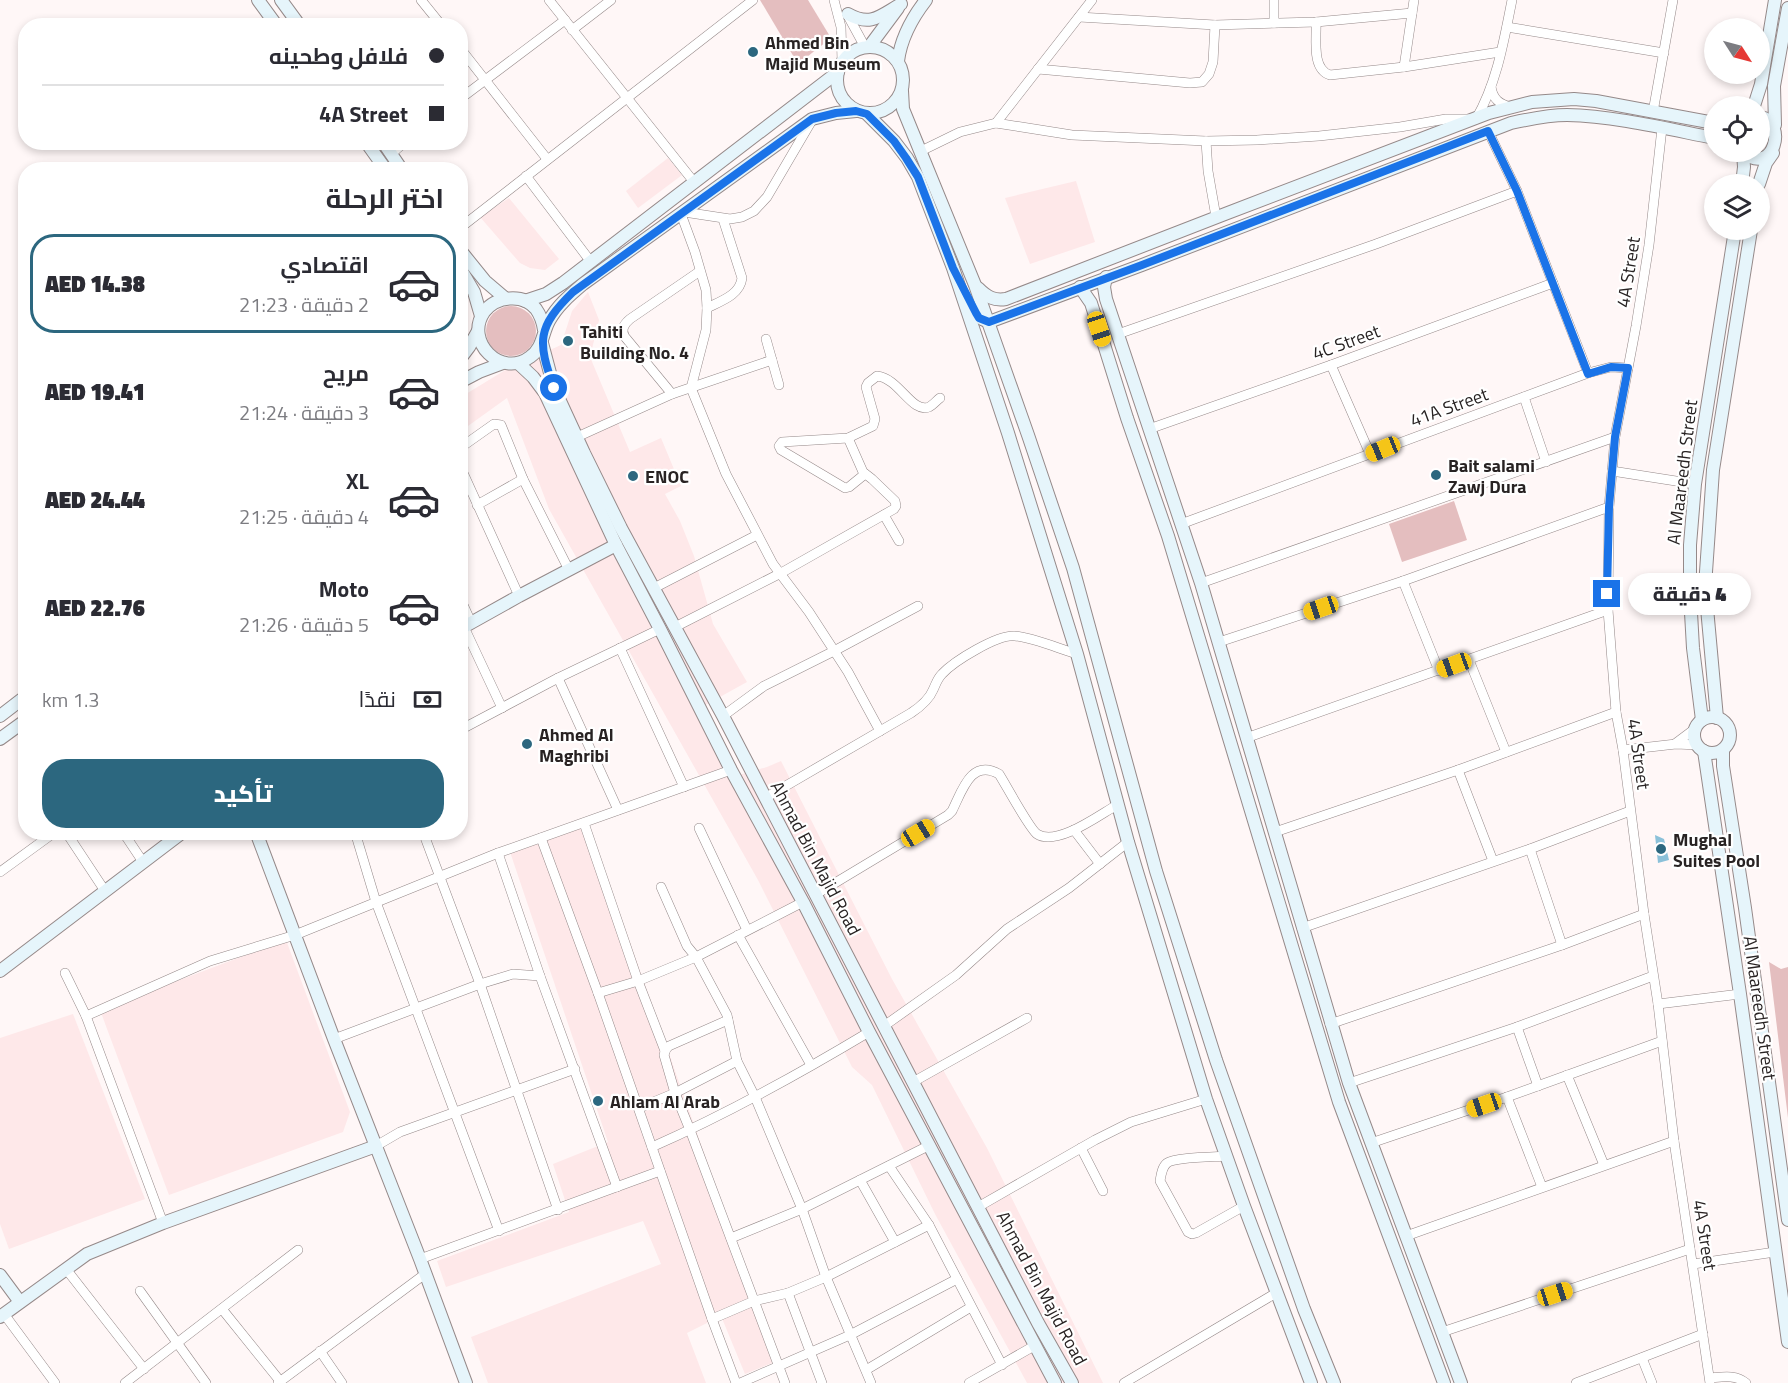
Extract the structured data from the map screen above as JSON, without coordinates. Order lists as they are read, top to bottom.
{
  "streets": {
    "street": [
      "4A Street",
      "4C Street",
      "41A Street",
      "Al Maareedh Street",
      "Ahmad Bin Majid Road"
    ]
  },
  "crossings": [
    ["4A Street", "41A Street"]
  ],
  "places": [
    "Ahmed Bin Majid Museum",
    "Tahiti Building No. 4",
    "Bait salami Zawj Dura",
    "ENOC",
    "Ahmed Al Maghribi",
    "Mughal Suites Pool",
    "Ahlam Al Arab"
  ],
  "north": "bottom right",
  "page": {
    "banner": ["فلافل وطحينه", "4A Street"],
    "heading": "اختر الرحلة",
    "list": [
      {
        "name": "اقتصادي",
        "note": "2 دقيقة · 21:23",
        "value": "AED 14.38"
      },
      {
        "name": "مريح",
        "note": "3 دقيقة · 21:24",
        "value": "AED 19.41"
      },
      {
        "name": "XL",
        "note": "4 دقيقة · 21:25",
        "value": "AED 24.44"
      },
      {
        "name": "Moto",
        "note": "5 دقيقة · 21:26",
        "value": "AED 22.76"
      }
    ],
    "bubble": "4 دقيقة",
    "pay": ["نقدًا", "1.3 km"],
    "buttons": "تأكيد"
  }
}
